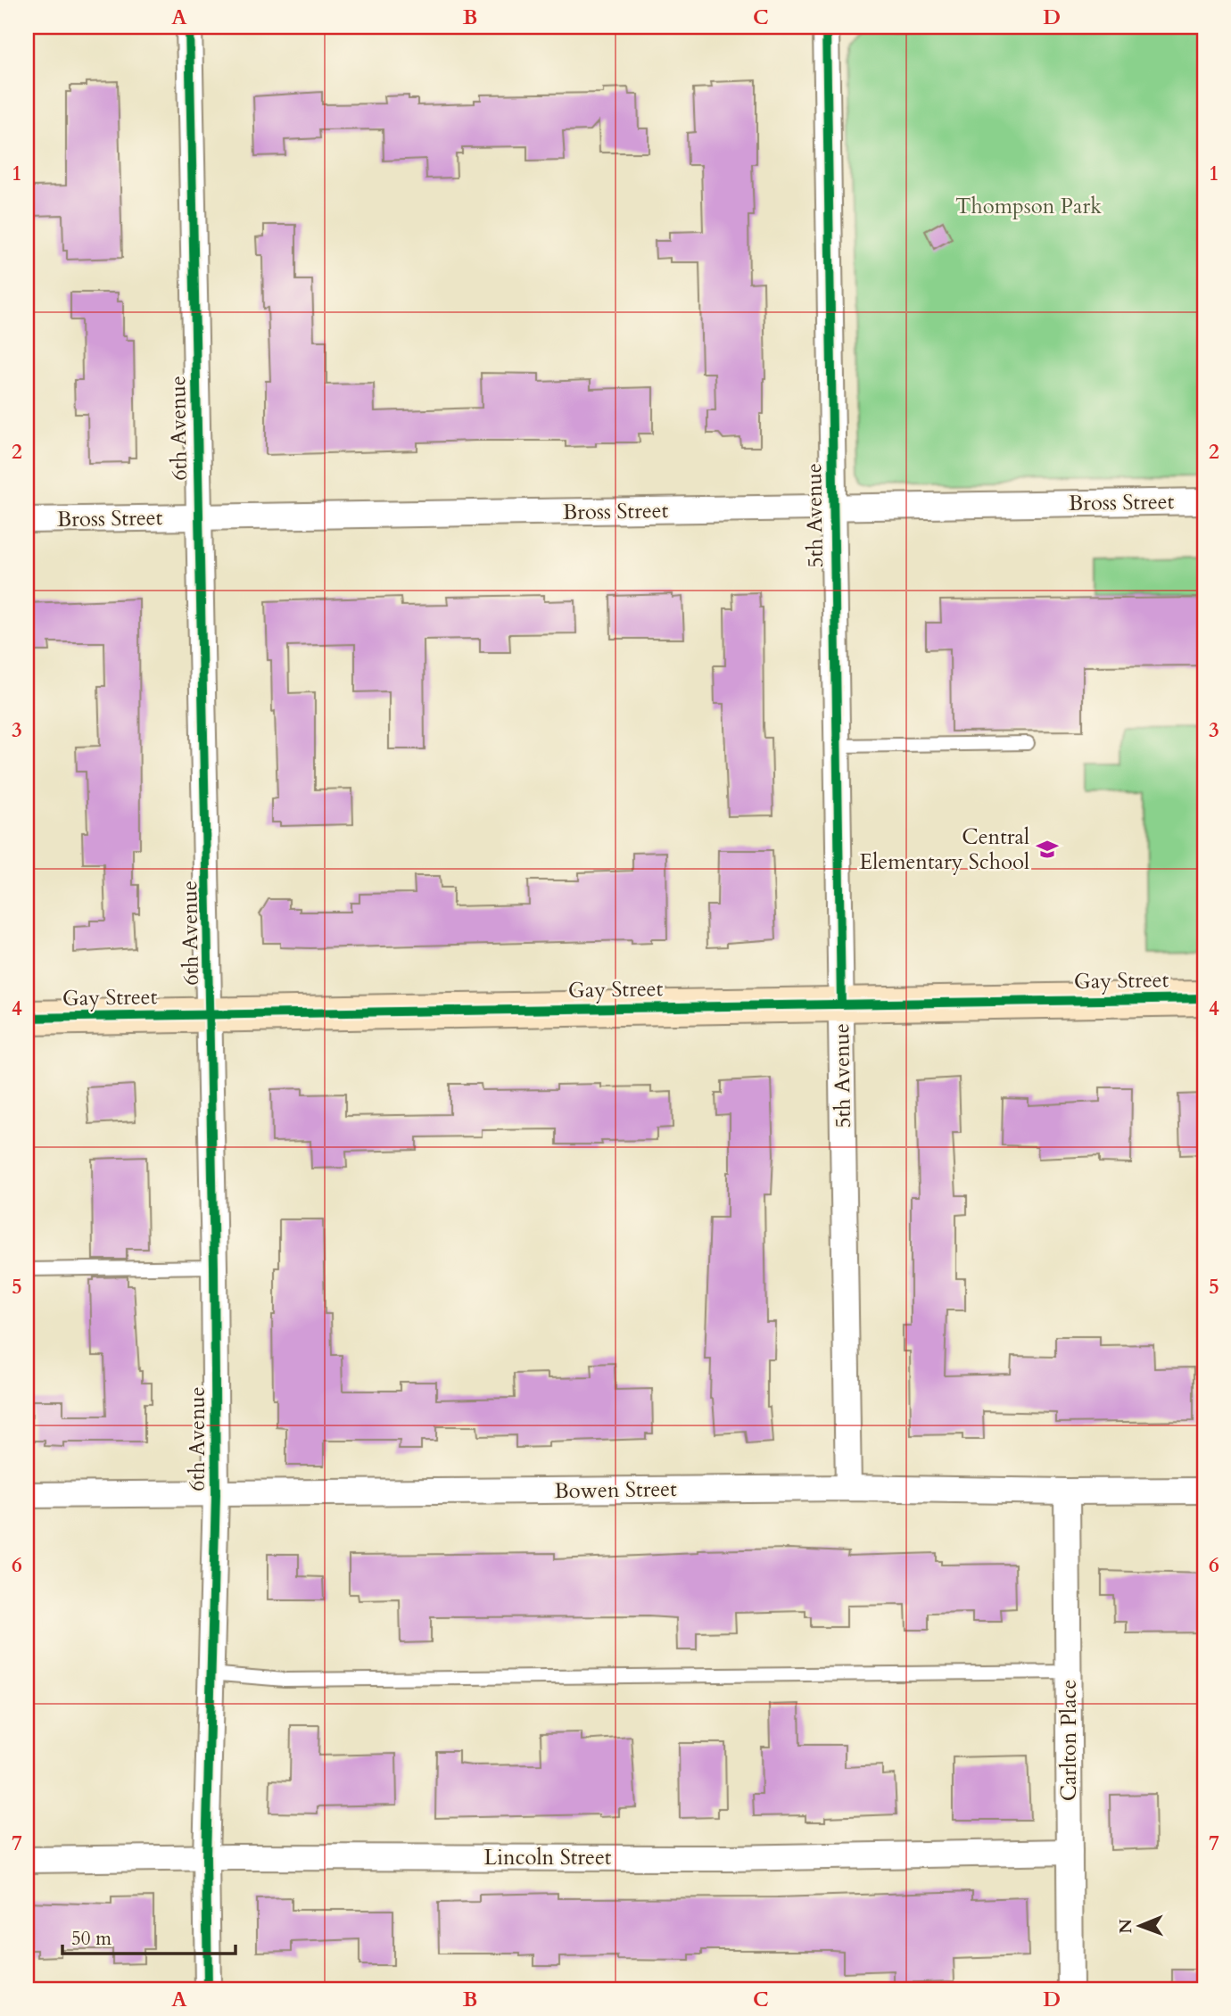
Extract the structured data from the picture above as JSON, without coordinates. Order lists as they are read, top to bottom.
{
  "streets": {
    "street": [
      "6th Avenue",
      "Bross Street",
      "5th Avenue",
      "Gay Street",
      "Bowen Street",
      "Carlton Place",
      "Lincoln Street"
    ]
  },
  "crossings": [
    ["6th Avenue", "Bross Street"],
    ["6th Avenue", "Gay Street"],
    ["6th Avenue", "Bowen Street"],
    ["6th Avenue", "Lincoln Street"],
    ["Bross Street", "5th Avenue"],
    ["5th Avenue", "Gay Street"],
    ["5th Avenue", "Bowen Street"],
    ["Bowen Street", "Carlton Place"],
    ["Carlton Place", "Lincoln Street"]
  ],
  "parks": ["Thompson Park"],
  "places": {
    "school or university": ["Central Elementary School"]
  },
  "scale_bar": "50 m",
  "north": "left",
  "grid": {
    "columns": [
      "A",
      "B",
      "C",
      "D"
    ],
    "rows": [
      "1",
      "2",
      "3",
      "4",
      "5",
      "6",
      "7"
    ]
  }
}
